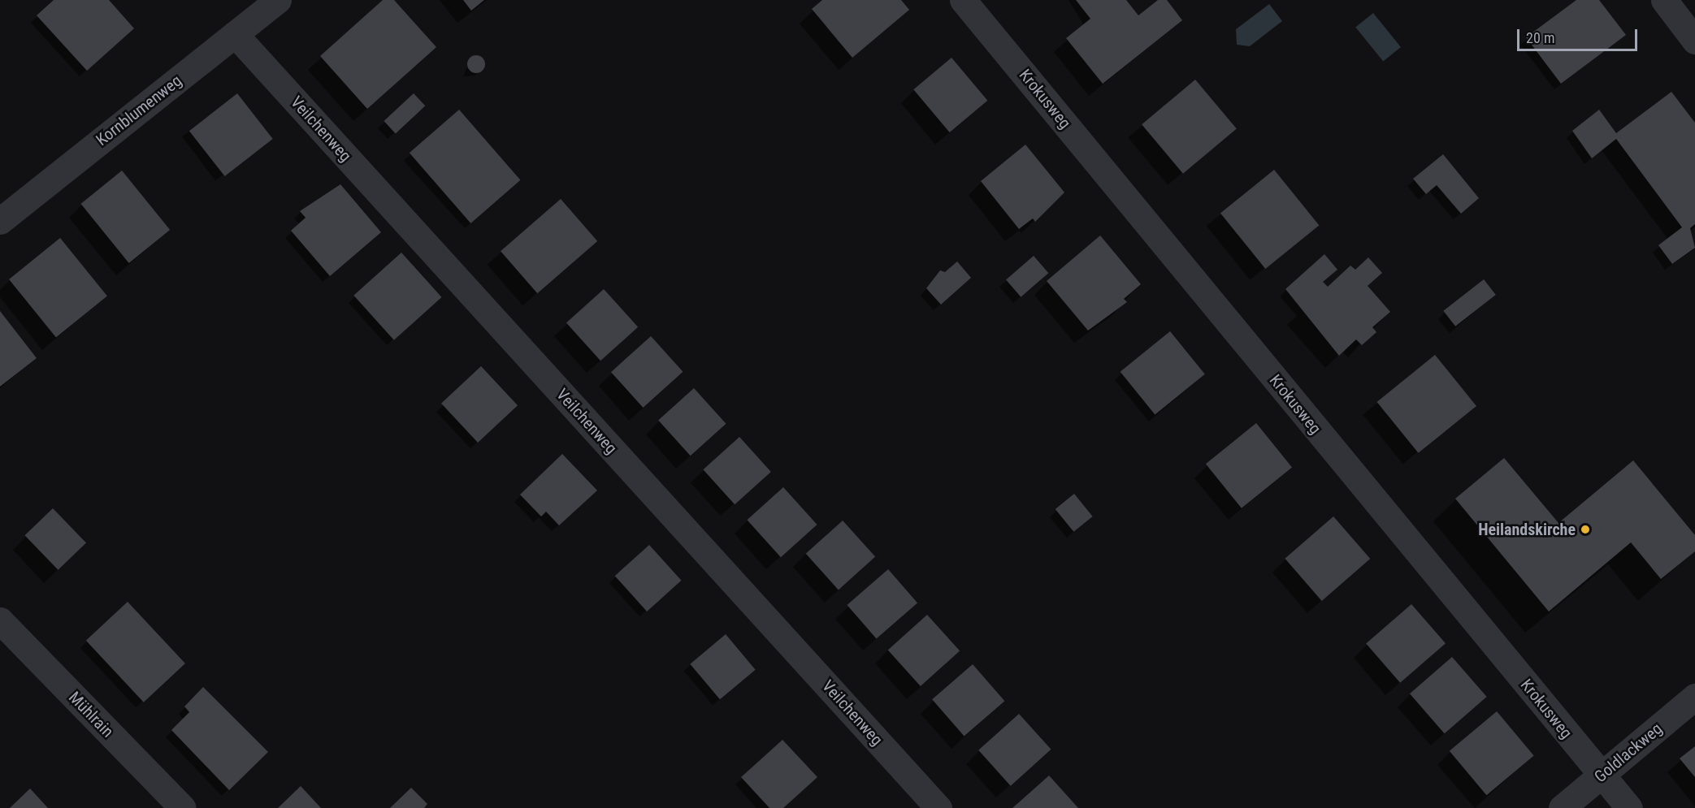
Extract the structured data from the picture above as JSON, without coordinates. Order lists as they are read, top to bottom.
{
  "streets": {
    "street": [
      "Krokusweg",
      "Kornblumenweg",
      "Veilchenweg",
      "Mühlrain",
      "Goldlackweg"
    ]
  },
  "crossings": [
    ["Krokusweg", "Goldlackweg"],
    ["Kornblumenweg", "Veilchenweg"]
  ],
  "places": ["Heilandskirche"],
  "scale_bar": "20 m"
}
